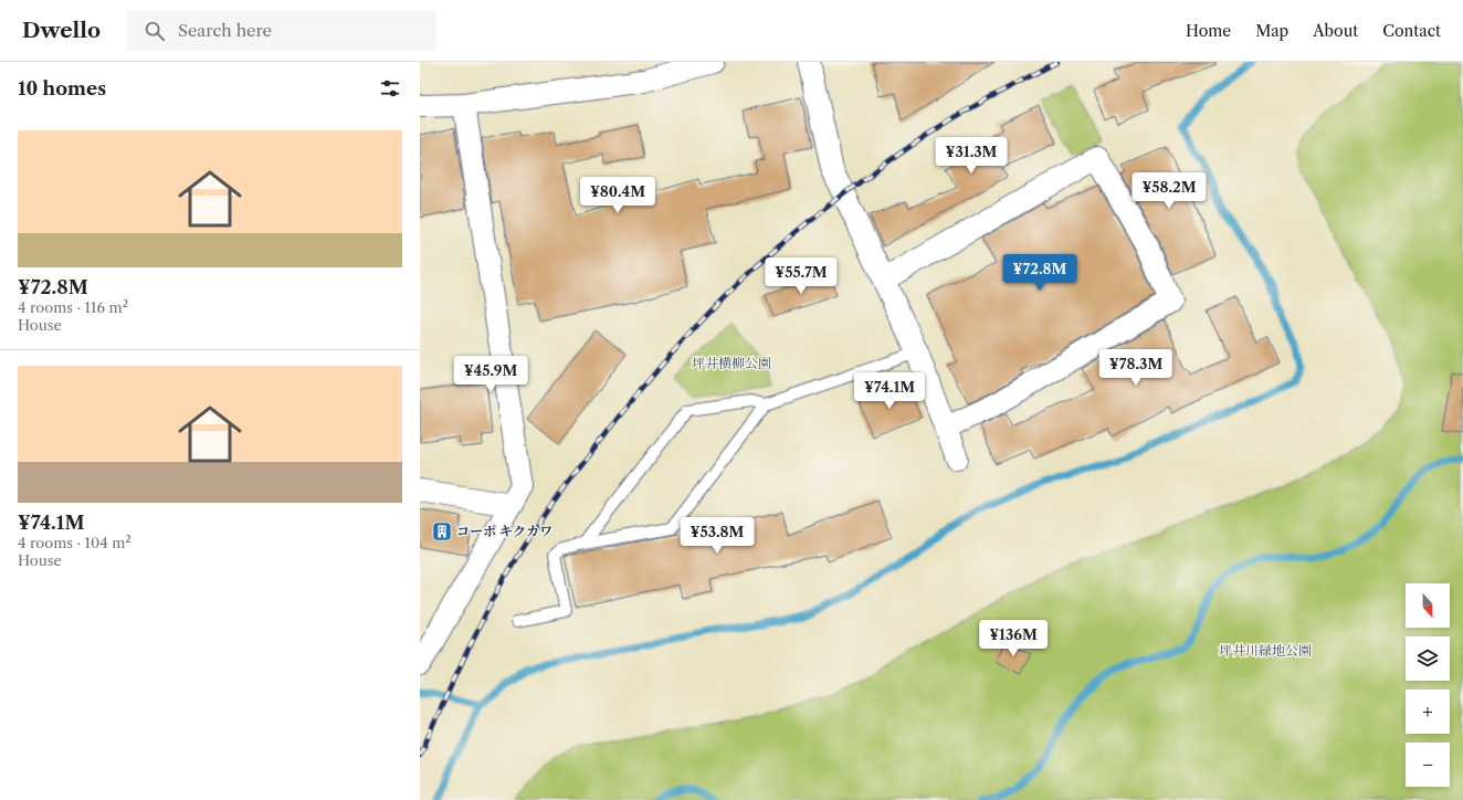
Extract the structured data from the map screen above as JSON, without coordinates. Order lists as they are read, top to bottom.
{
  "parks": ["坪井横柳公園", "坪井川緑地公園"],
  "places": {
    "building": ["コーポ キクカワ"]
  },
  "north": "bottom",
  "page": {
    "header": "Dwello",
    "search": "Search here",
    "nav": [
      "Home",
      "Map",
      "About",
      "Contact"
    ],
    "heading": "10 homes",
    "list": [
      {
        "name": "¥72.8M",
        "note": "4 rooms · 116 m² · House"
      },
      {
        "name": "¥74.1M",
        "note": "4 rooms · 104 m² · House"
      }
    ],
    "price": [
      "¥31.3M",
      "¥58.2M",
      "¥80.4M",
      "¥72.8M",
      "¥55.7M",
      "¥78.3M",
      "¥45.9M",
      "¥74.1M",
      "¥53.8M",
      "¥136M"
    ],
    "map_buttons": ["+", "−"]
  }
}
